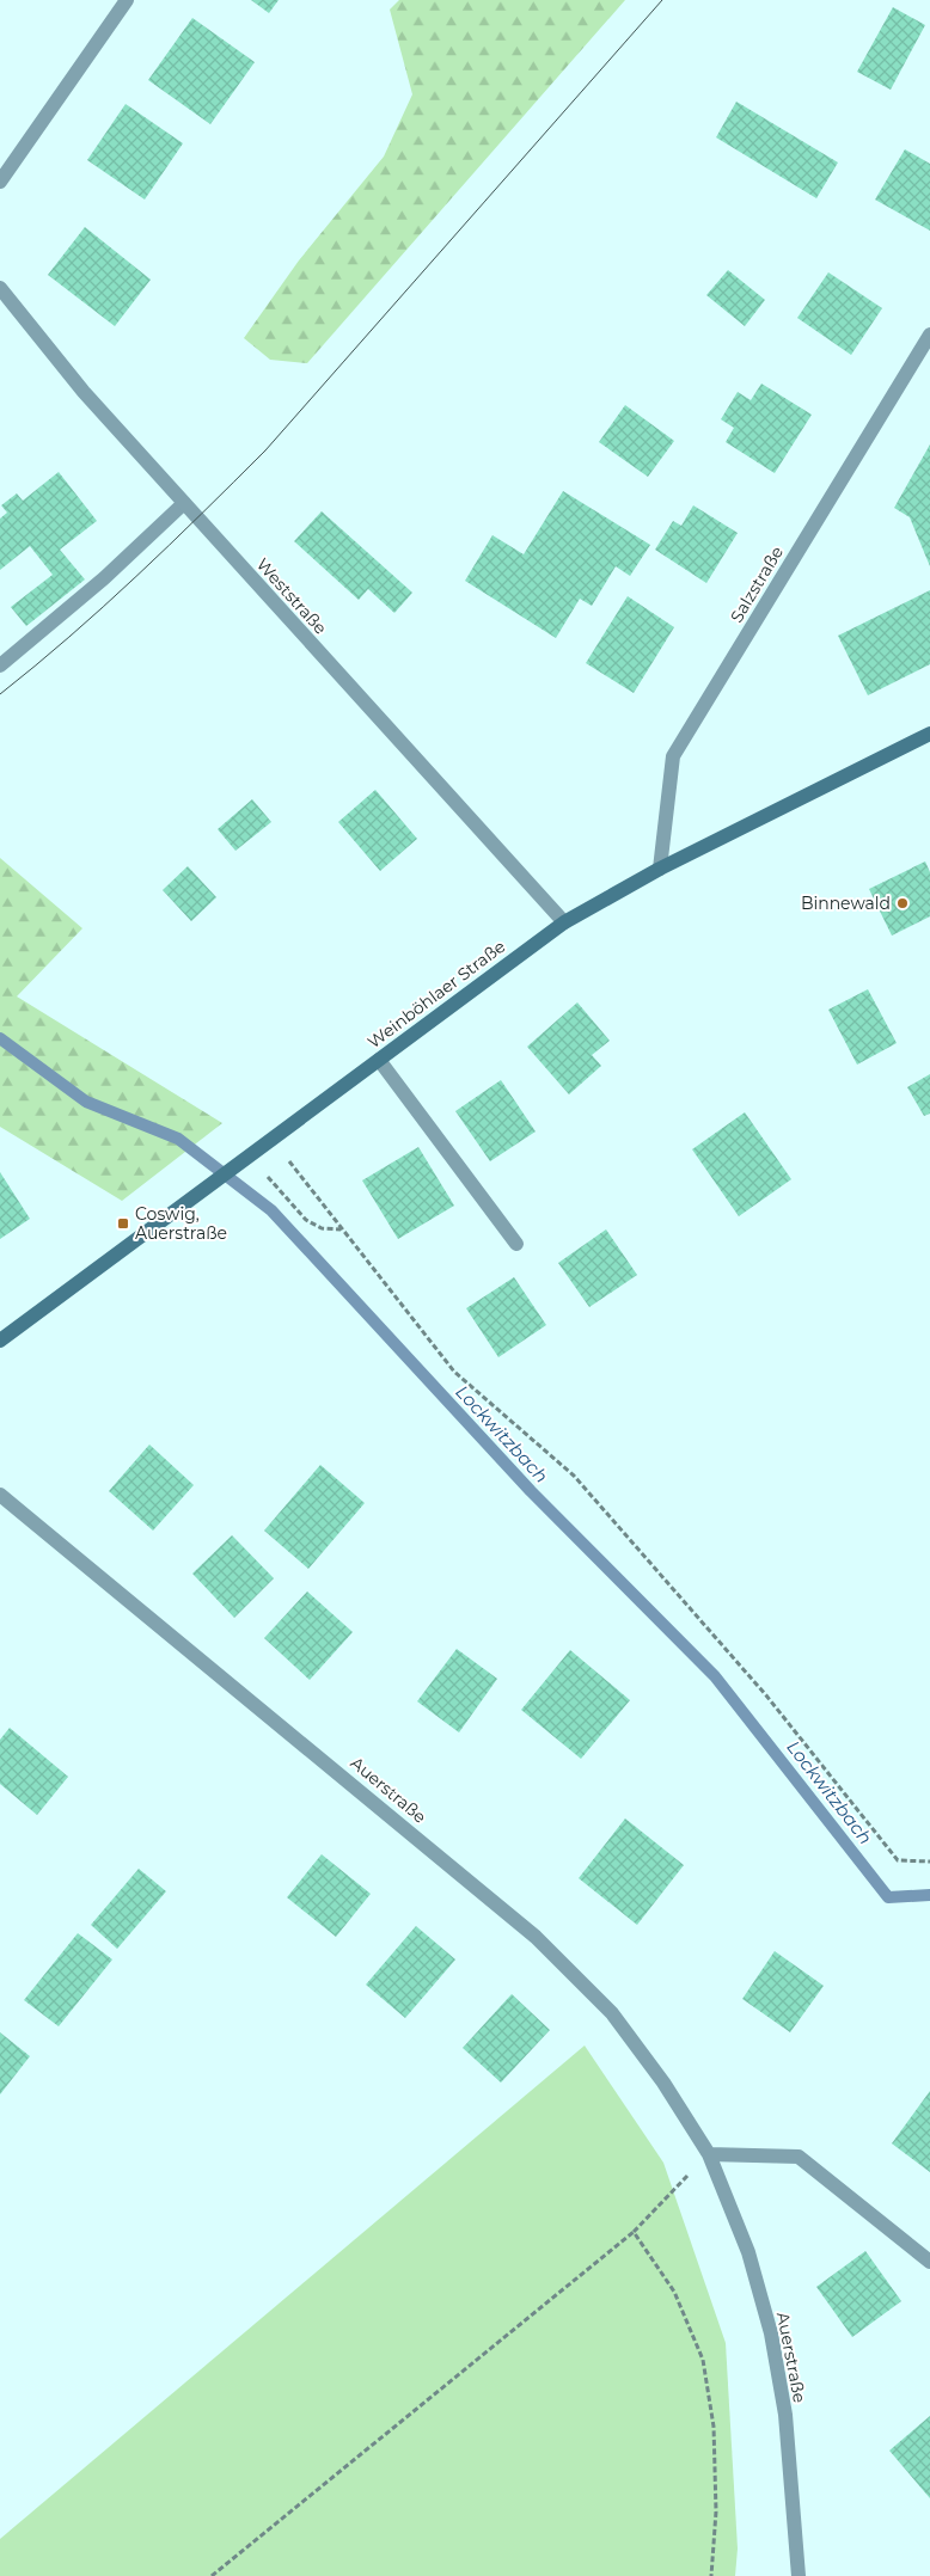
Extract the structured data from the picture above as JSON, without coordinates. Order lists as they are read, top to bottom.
{
  "streets": {
    "main road": ["Weinböhlaer Straße"],
    "street": ["Salzstraße", "Weststraße", "Auerstraße"]
  },
  "crossings": [
    ["Salzstraße", "Weinböhlaer Straße"],
    ["Weststraße", "Weinböhlaer Straße"]
  ],
  "water": ["Lockwitzbach"],
  "places": {
    "other": ["Binnewald"],
    "transit": ["Coswig, Auerstraße"]
  }
}
